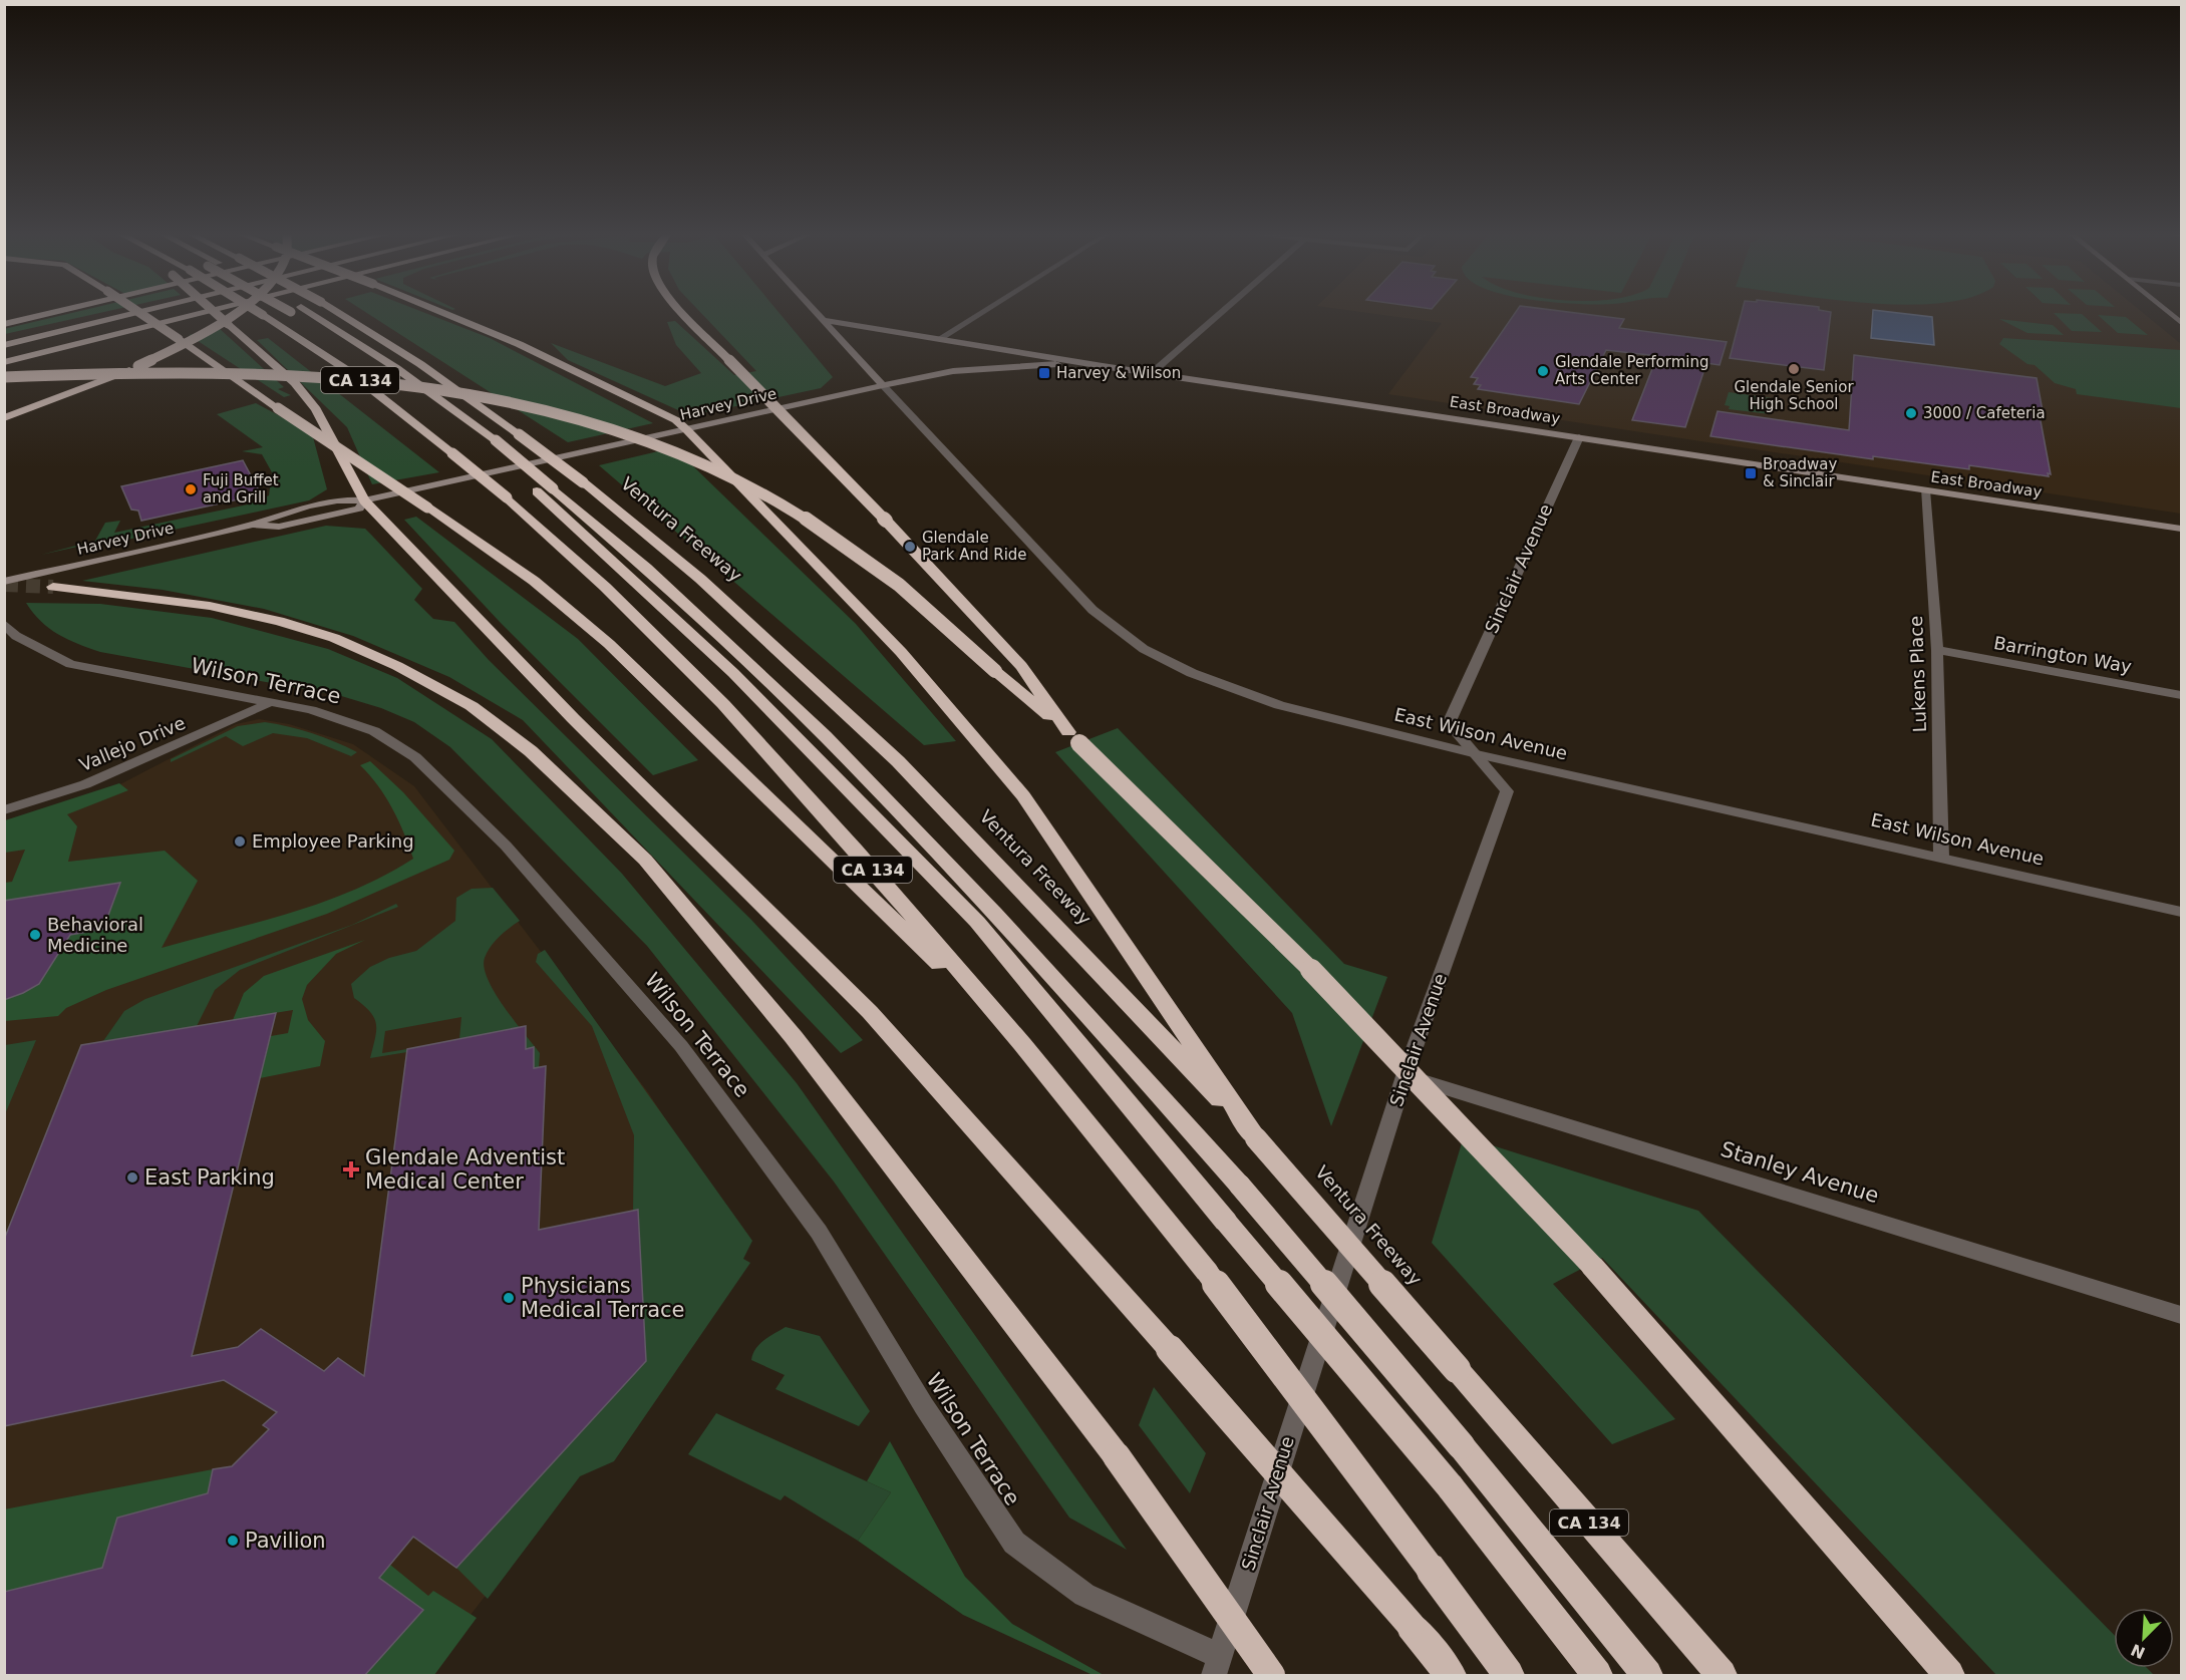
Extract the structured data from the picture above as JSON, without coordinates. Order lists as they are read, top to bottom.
{
  "streets": {
    "highway": ["CA 134", "Ventura Freeway"],
    "main road": ["Harvey Drive", "East Broadway"],
    "street": [
      "Sinclair Avenue",
      "Barrington Way",
      "Lukens Place",
      "Wilson Terrace",
      "East Wilson Avenue",
      "Vallejo Drive",
      "Stanley Avenue"
    ]
  },
  "crossings": [
    ["Harvey Drive", "East Broadway"],
    ["Harvey Drive", "East Wilson Avenue"],
    ["East Broadway", "Sinclair Avenue"],
    ["East Broadway", "Lukens Place"],
    ["Sinclair Avenue", "Wilson Terrace"],
    ["Sinclair Avenue", "East Wilson Avenue"],
    ["Sinclair Avenue", "Stanley Avenue"],
    ["Barrington Way", "Lukens Place"],
    ["Lukens Place", "East Wilson Avenue"],
    ["Wilson Terrace", "Vallejo Drive"]
  ],
  "places": {
    "other": [
      "Glendale Senior High School",
      "Glendale Performing Arts Center",
      "3000 / Cafeteria",
      "Fuji Buffet and Grill",
      "Glendale Park And Ride",
      "Employee Parking",
      "Behavioral Medicine",
      "East Parking",
      "Physicians Medical Terrace",
      "Pavilion"
    ],
    "transit": ["Harvey & Wilson", "Broadway & Sinclair"],
    "health": ["Glendale Adventist Medical Center"]
  },
  "north": "bottom left"
}
